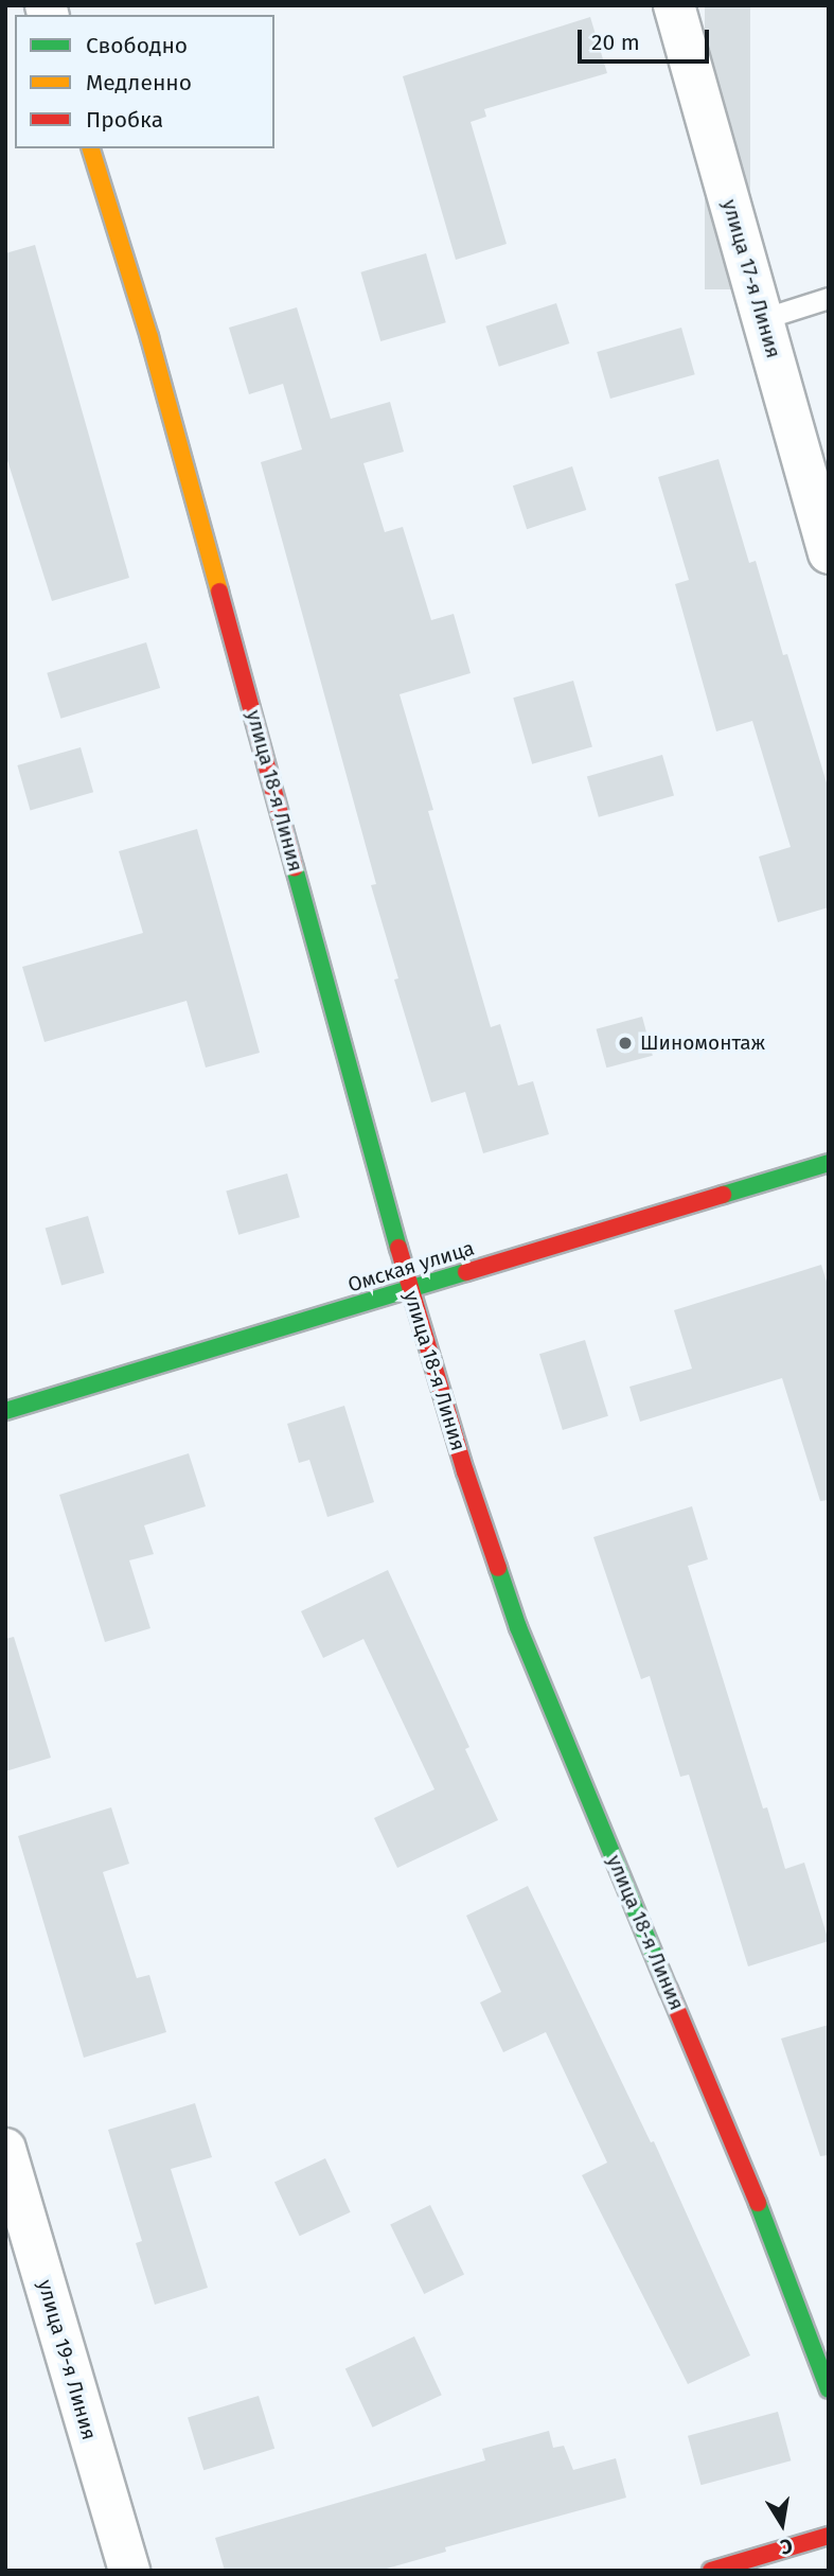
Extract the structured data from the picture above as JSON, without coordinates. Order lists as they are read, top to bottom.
{
  "streets": {
    "street": [
      "улица 17-я Линия",
      "улица 18-я Линия",
      "Омская улица",
      "улица 19-я Линия"
    ]
  },
  "crossings": [
    ["улица 18-я Линия", "Омская улица"]
  ],
  "places": ["Шиномонтаж"],
  "legend": ["Свободно", "Медленно", "Пробка"],
  "scale_bar": "20 m",
  "north": "bottom"
}
